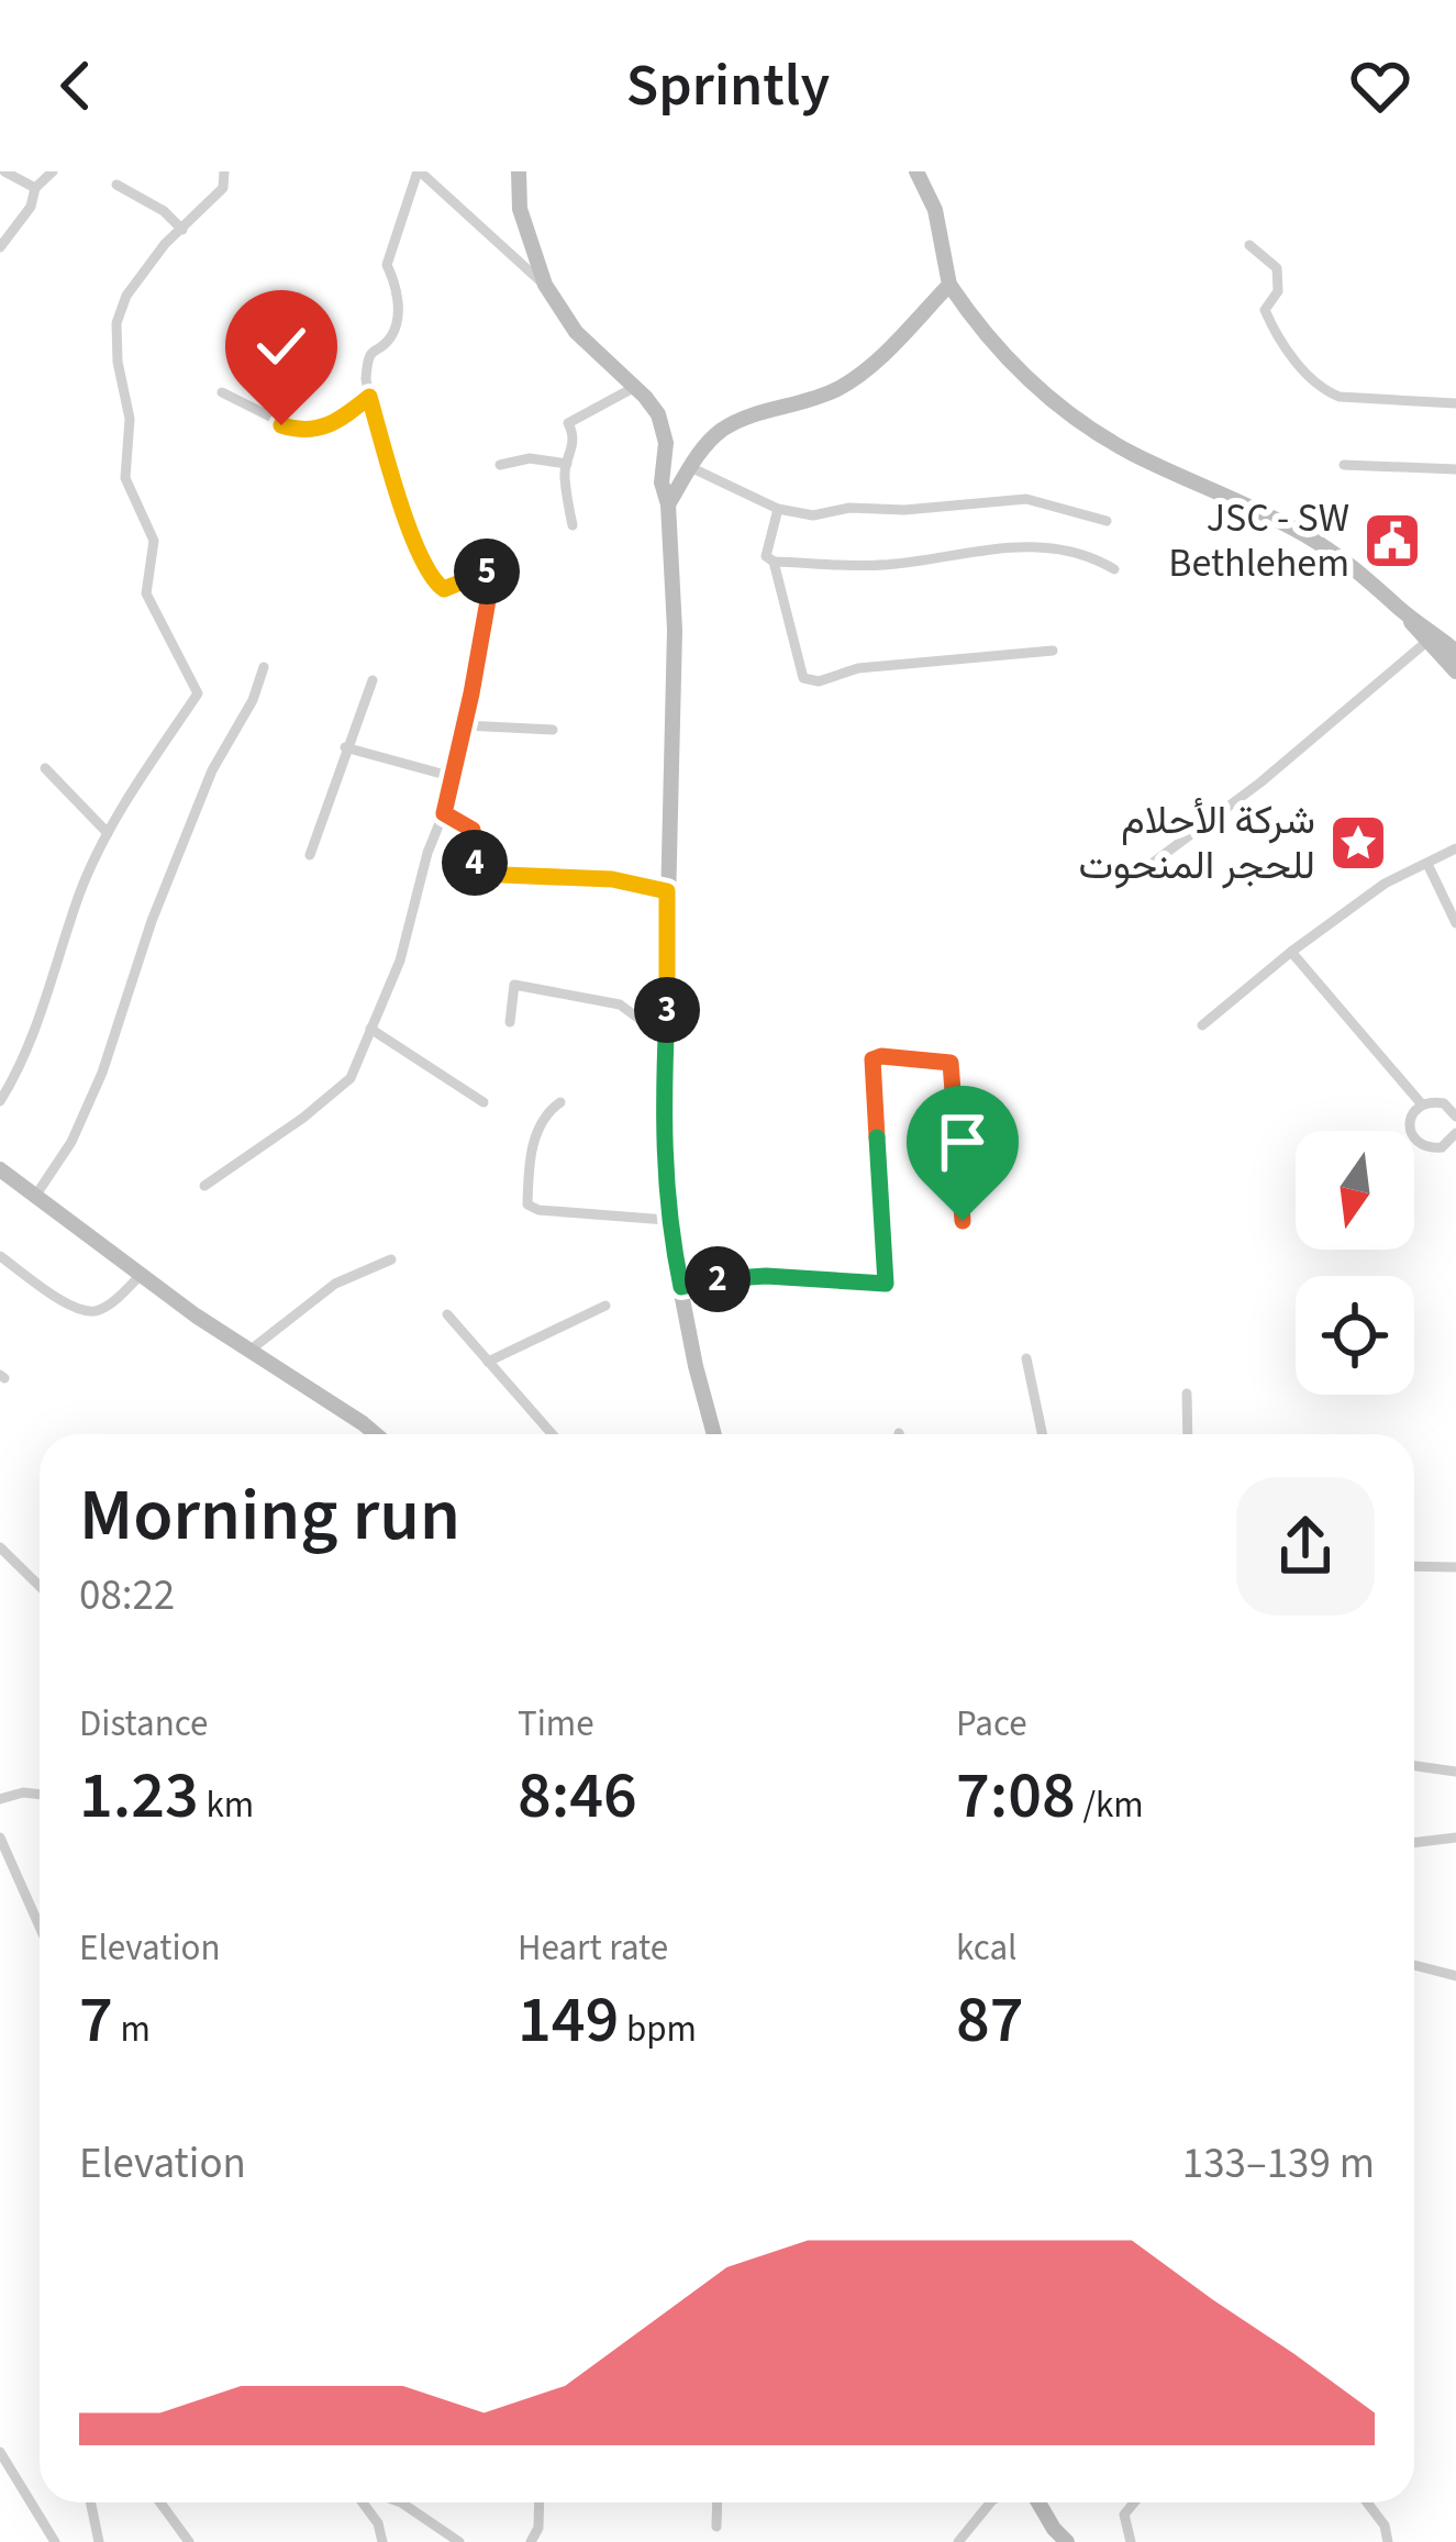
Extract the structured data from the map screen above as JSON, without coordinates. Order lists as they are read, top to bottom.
{
  "places": {
    "public building": ["JSC - SW Bethlehem"],
    "place": ["شركة الأحلام للحجر المنحوت"]
  },
  "north": "bottom",
  "page": {
    "header": "Sprintly",
    "pins": [
      "5",
      "4",
      "3",
      "2"
    ],
    "heading": ["Morning run", "08:22"],
    "stats": [
      ["Distance", "1.23 km"],
      ["Time", "8:46"],
      ["Pace", "7:08 /km"],
      ["Elevation", "7 m"],
      ["Heart rate", "149 bpm"],
      ["kcal", "87"]
    ],
    "chart": ["Elevation", "133–139 m"]
  }
}
